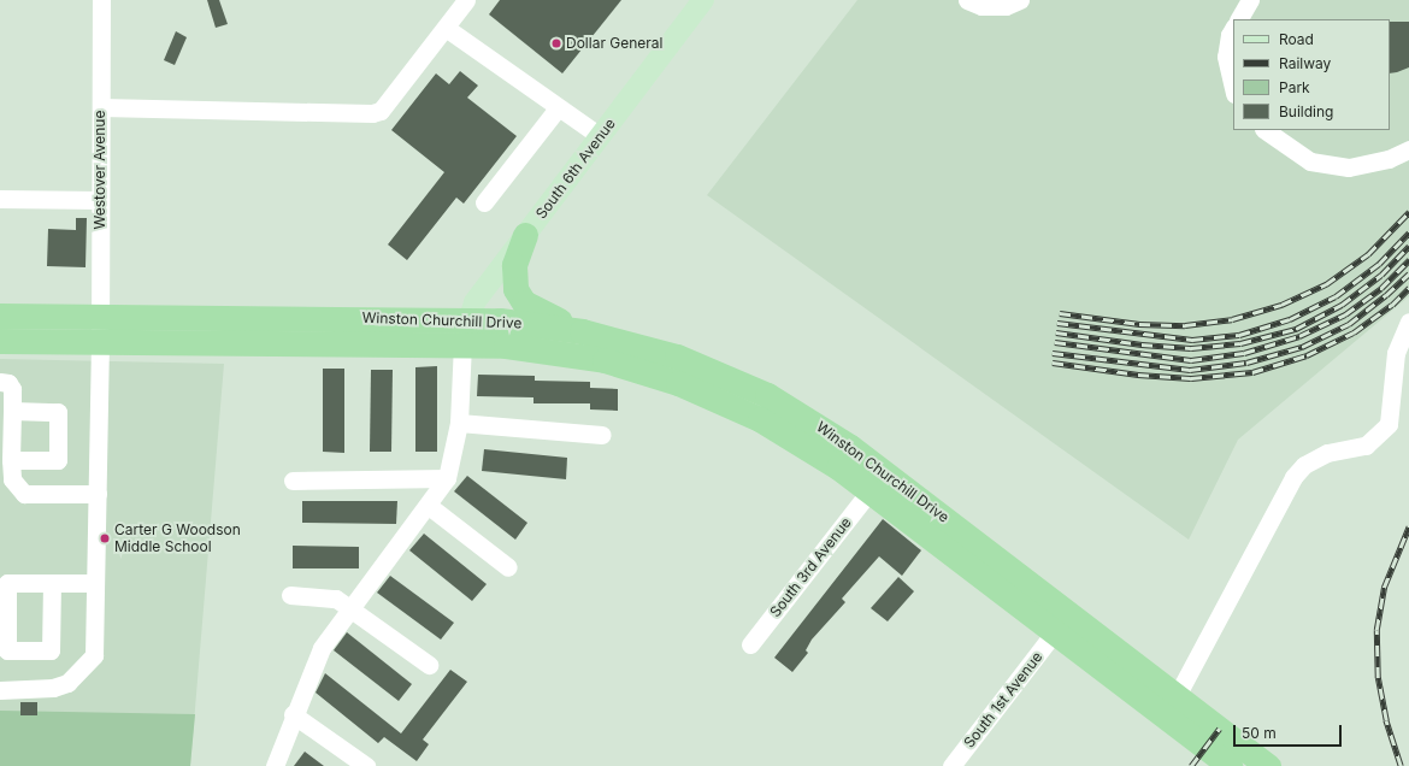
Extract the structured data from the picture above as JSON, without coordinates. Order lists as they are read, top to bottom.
{
  "streets": {
    "highway": ["Winston Churchill Drive"],
    "main road": ["South 6th Avenue"],
    "street": ["Westover Avenue", "South 3rd Avenue", "South 1st Avenue"]
  },
  "crossings": [
    ["South 6th Avenue", "Winston Churchill Drive"],
    ["Westover Avenue", "Winston Churchill Drive"],
    ["Winston Churchill Drive", "South 3rd Avenue"],
    ["Winston Churchill Drive", "South 1st Avenue"]
  ],
  "places": ["Dollar General", "Carter G Woodson Middle School"],
  "legend": [
    "Road",
    "Railway",
    "Park",
    "Building"
  ],
  "scale_bar": "50 m"
}
